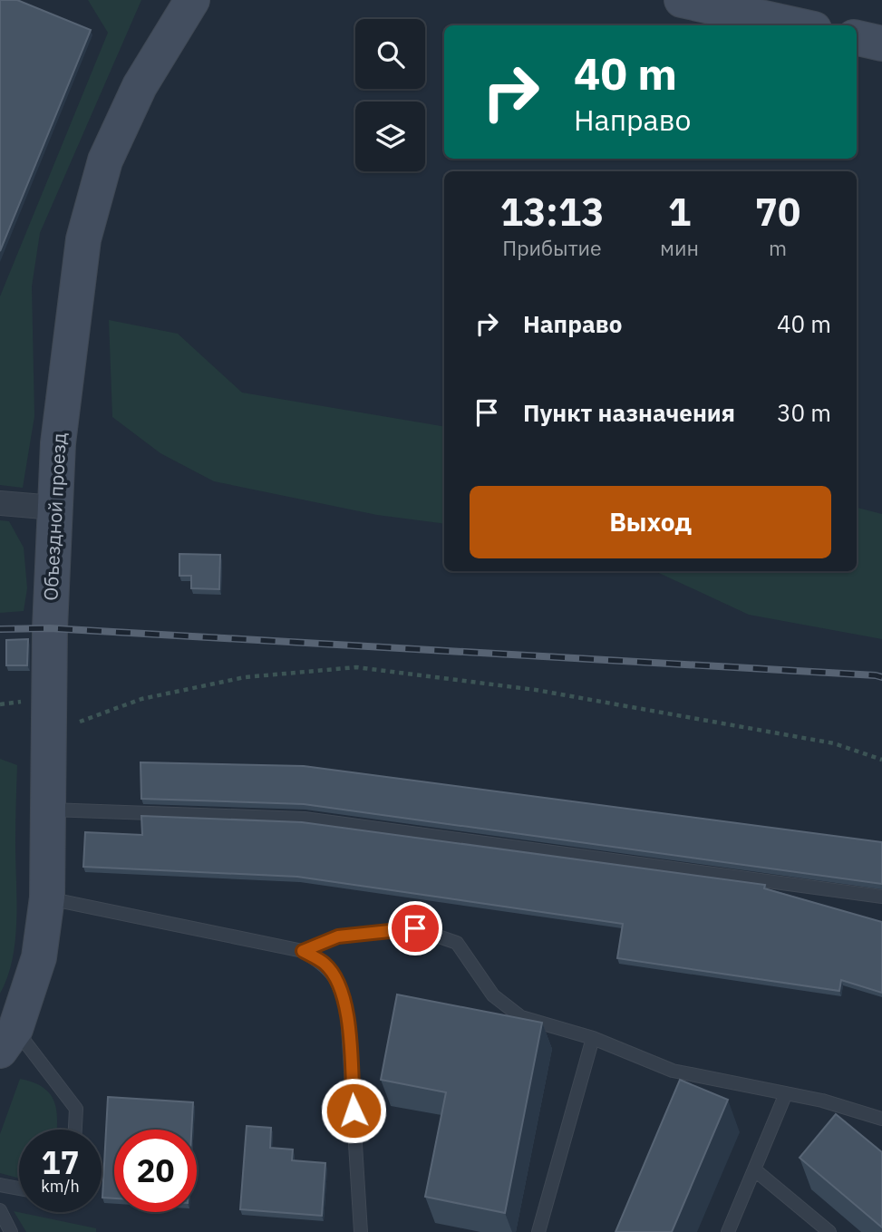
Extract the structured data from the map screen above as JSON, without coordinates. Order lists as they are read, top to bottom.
{
  "streets": {
    "main road": ["Объездной проезд"]
  },
  "page": {
    "turn": ["40 m", "Направо"],
    "eta": [
      "13:13",
      "Прибытие",
      "1",
      "мин",
      "70",
      "m"
    ],
    "list": [
      {
        "name": "Направо",
        "value": "40 m"
      },
      {
        "name": "Пункт назначения",
        "value": "30 m"
      }
    ],
    "buttons": "Выход",
    "speed": "17 km/h",
    "limit": "20"
  }
}
